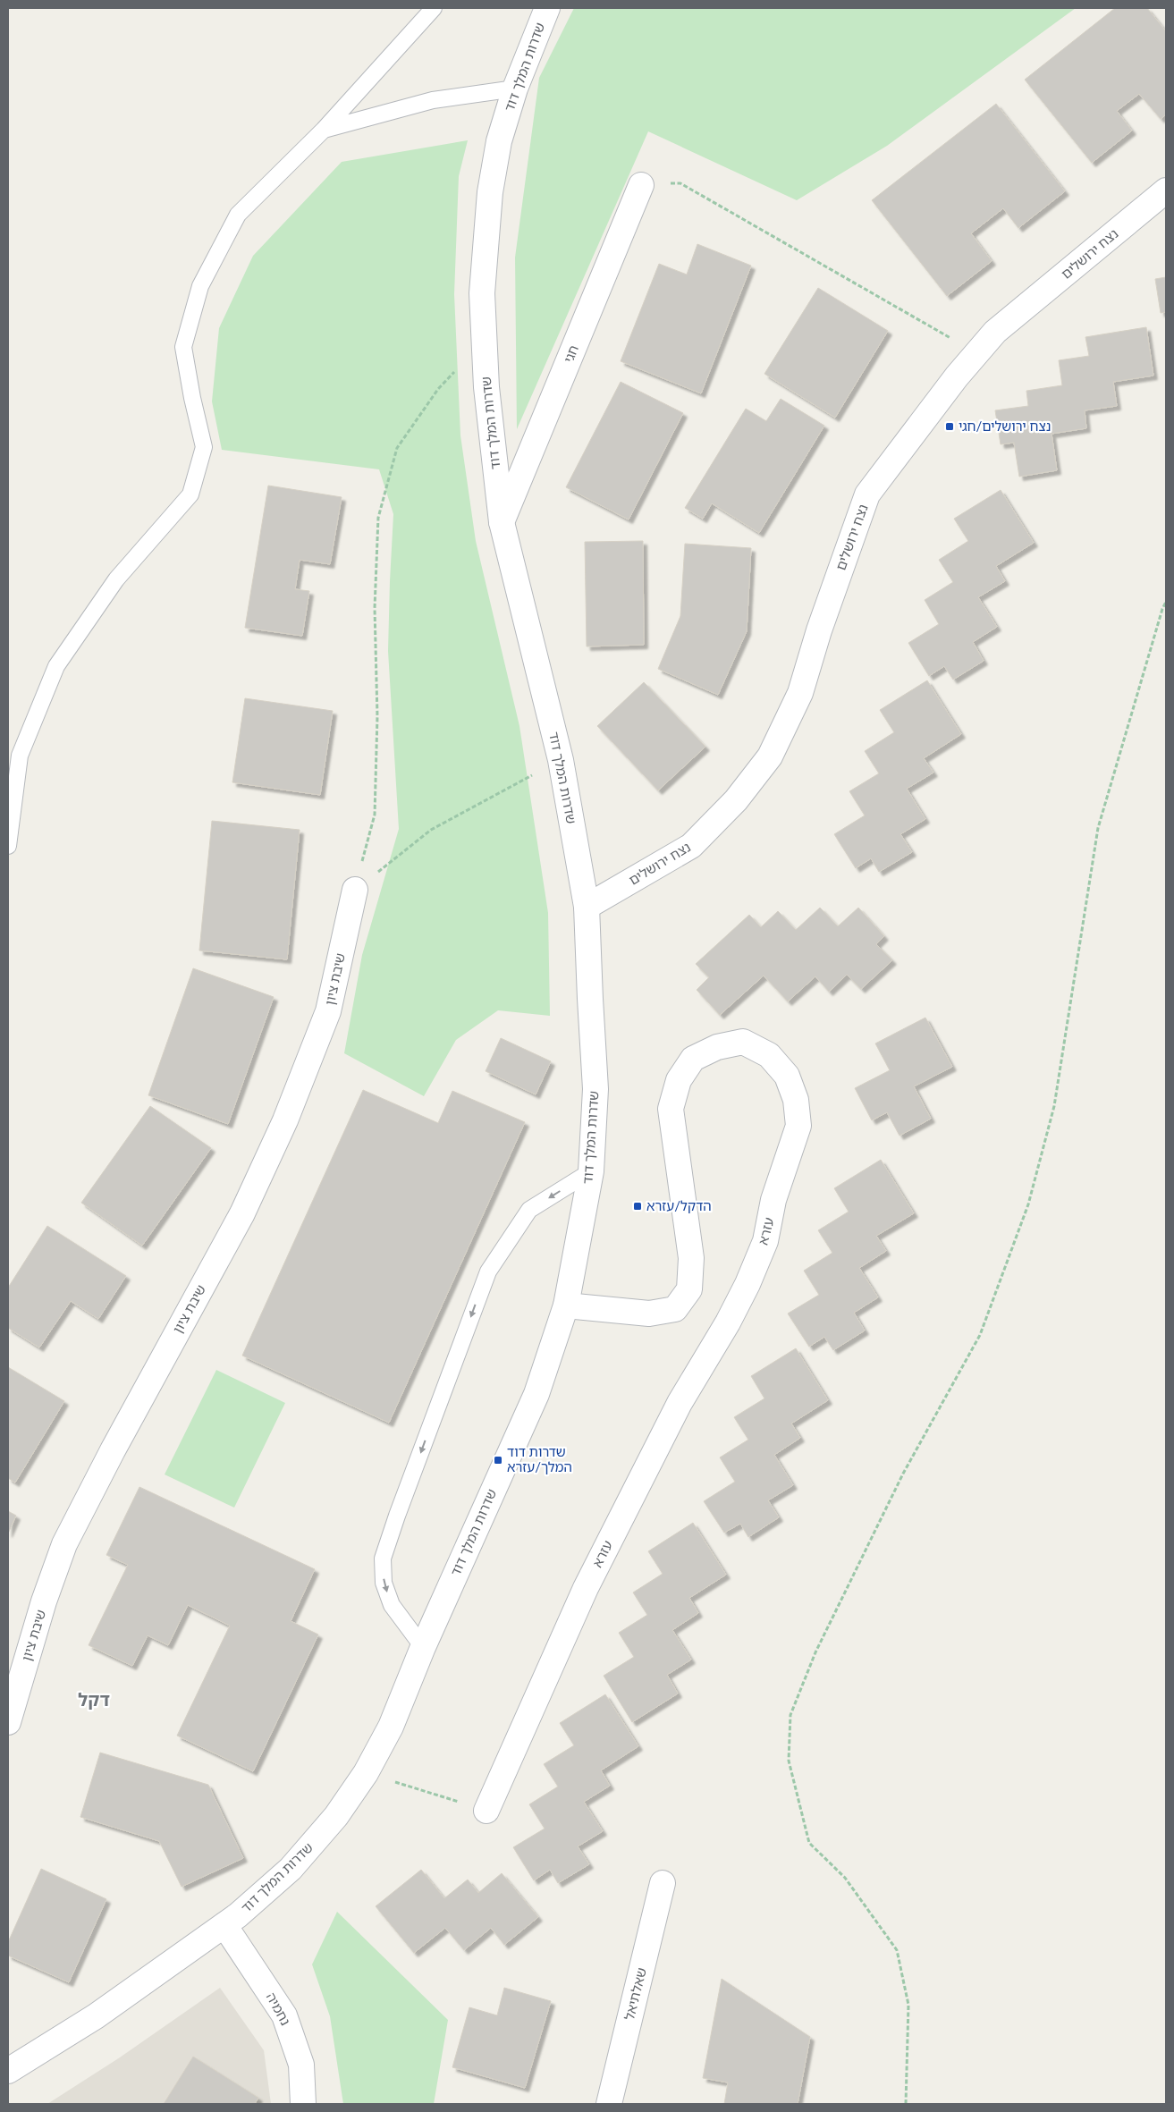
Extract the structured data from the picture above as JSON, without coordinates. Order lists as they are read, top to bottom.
{
  "streets": {
    "street": [
      "שדרות המלך דוד",
      "נצח ירושלים",
      "חגי",
      "שיבת ציון",
      "עזרא",
      "שאלתיאל",
      "נחמיה"
    ]
  },
  "crossings": [
    ["שדרות המלך דוד", "נצח ירושלים"],
    ["שדרות המלך דוד", "חגי"],
    ["שדרות המלך דוד", "עזרא"],
    ["שדרות המלך דוד", "נחמיה"]
  ],
  "districts": ["דקל"],
  "places": {
    "transit": ["נצח ירושלים/חגי", "הדקל/עזרא", "שדרות דוד המלך/עזרא"]
  }
}
